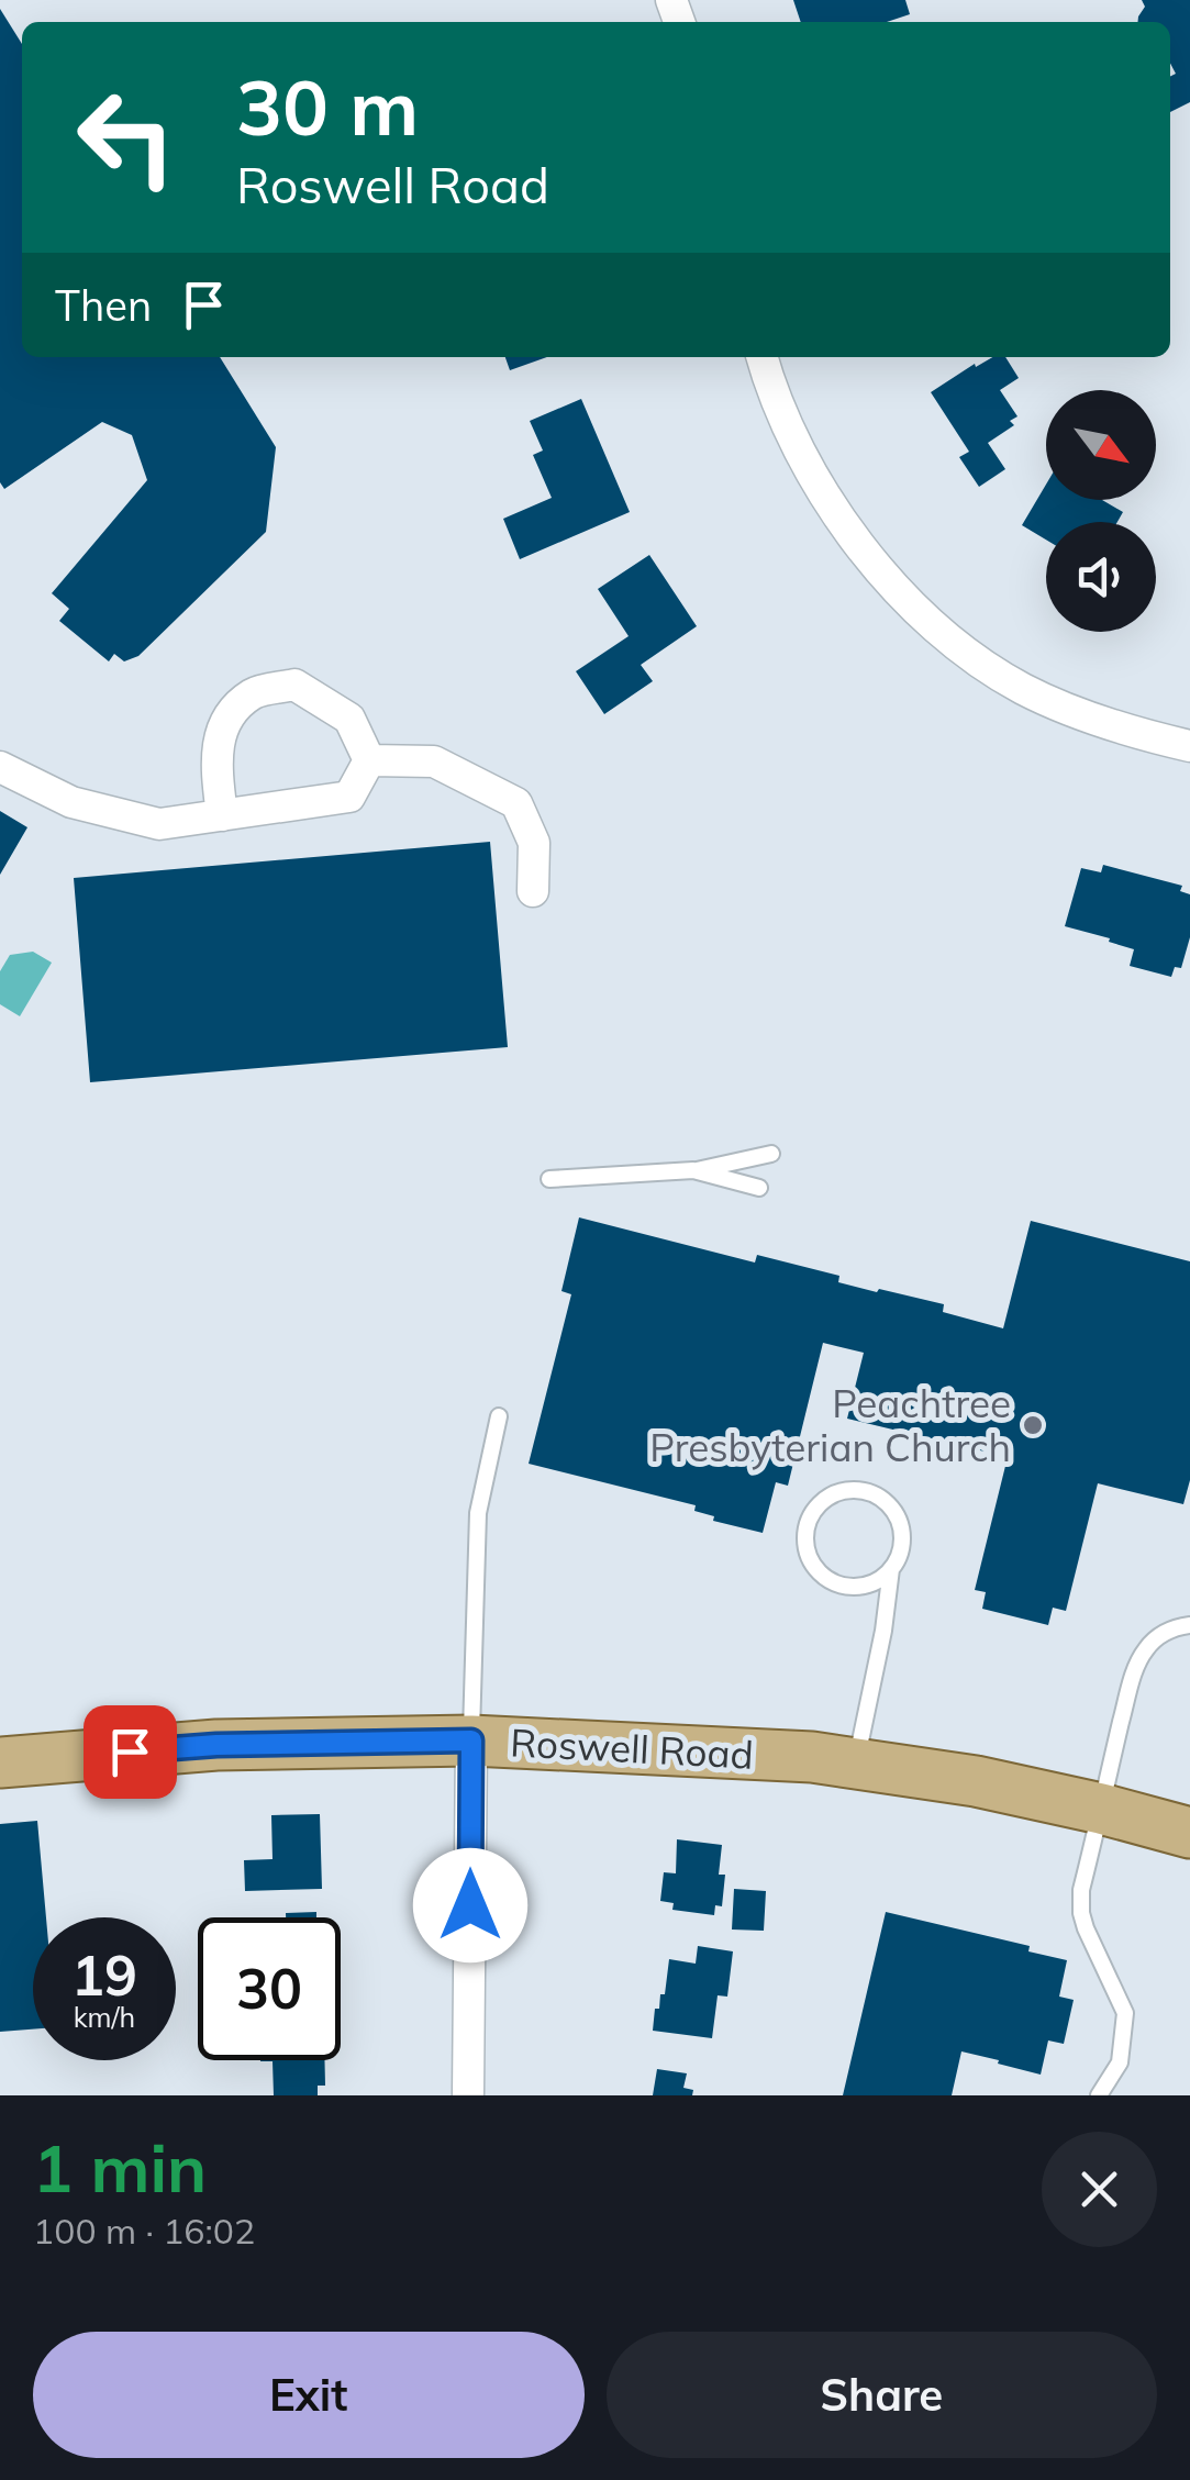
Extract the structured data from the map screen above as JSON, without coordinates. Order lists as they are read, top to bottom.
{
  "streets": {
    "main road": ["Roswell Road"]
  },
  "places": ["Peachtree Presbyterian Church"],
  "north": "bottom right",
  "page": {
    "turn": ["30 m", "Roswell Road"],
    "then": "Then",
    "speed": "19 km/h",
    "limit": "30",
    "heading": ["1 min", "100 m · 16:02"],
    "buttons": ["Exit", "Share"]
  }
}
